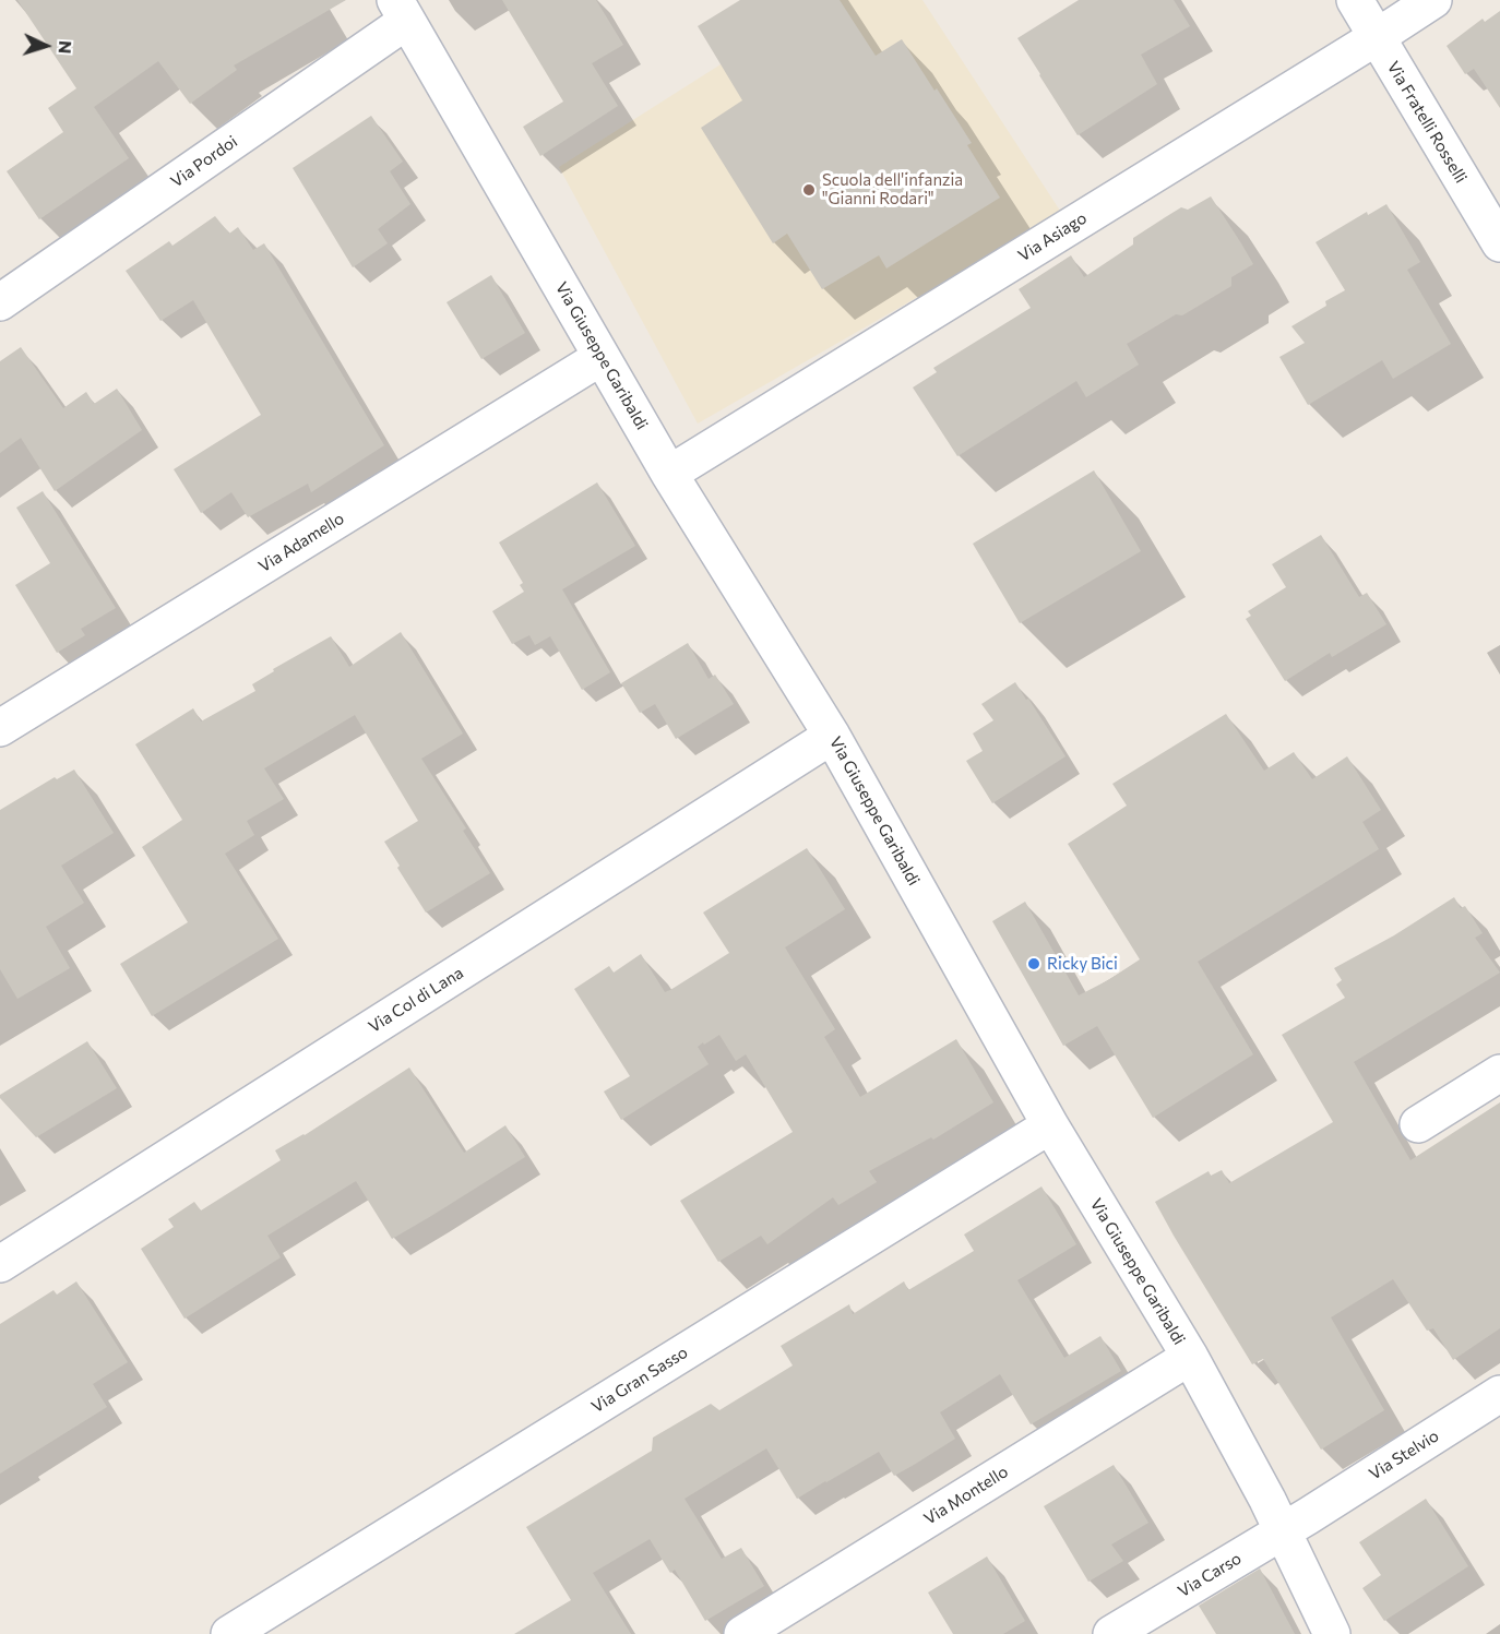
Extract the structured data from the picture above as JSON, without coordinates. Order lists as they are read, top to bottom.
{
  "streets": {
    "street": [
      "Via Fratelli Rosselli",
      "Via Pordoi",
      "Via Asiago",
      "Via Giuseppe Garibaldi",
      "Via Adamello",
      "Via Col di Lana",
      "Via Gran Sasso",
      "Via Stelvio",
      "Via Montello",
      "Via Carso"
    ]
  },
  "crossings": [
    ["Via Fratelli Rosselli", "Via Asiago"],
    ["Via Pordoi", "Via Giuseppe Garibaldi"],
    ["Via Asiago", "Via Giuseppe Garibaldi"],
    ["Via Giuseppe Garibaldi", "Via Adamello"],
    ["Via Giuseppe Garibaldi", "Via Col di Lana"],
    ["Via Giuseppe Garibaldi", "Via Gran Sasso"],
    ["Via Giuseppe Garibaldi", "Via Stelvio"],
    ["Via Giuseppe Garibaldi", "Via Montello"],
    ["Via Giuseppe Garibaldi", "Via Carso"],
    ["Via Stelvio", "Via Carso"]
  ],
  "places": ["Scuola dell'infanzia \"Gianni Rodari\"", "Ricky Bici"],
  "north": "right"
}
